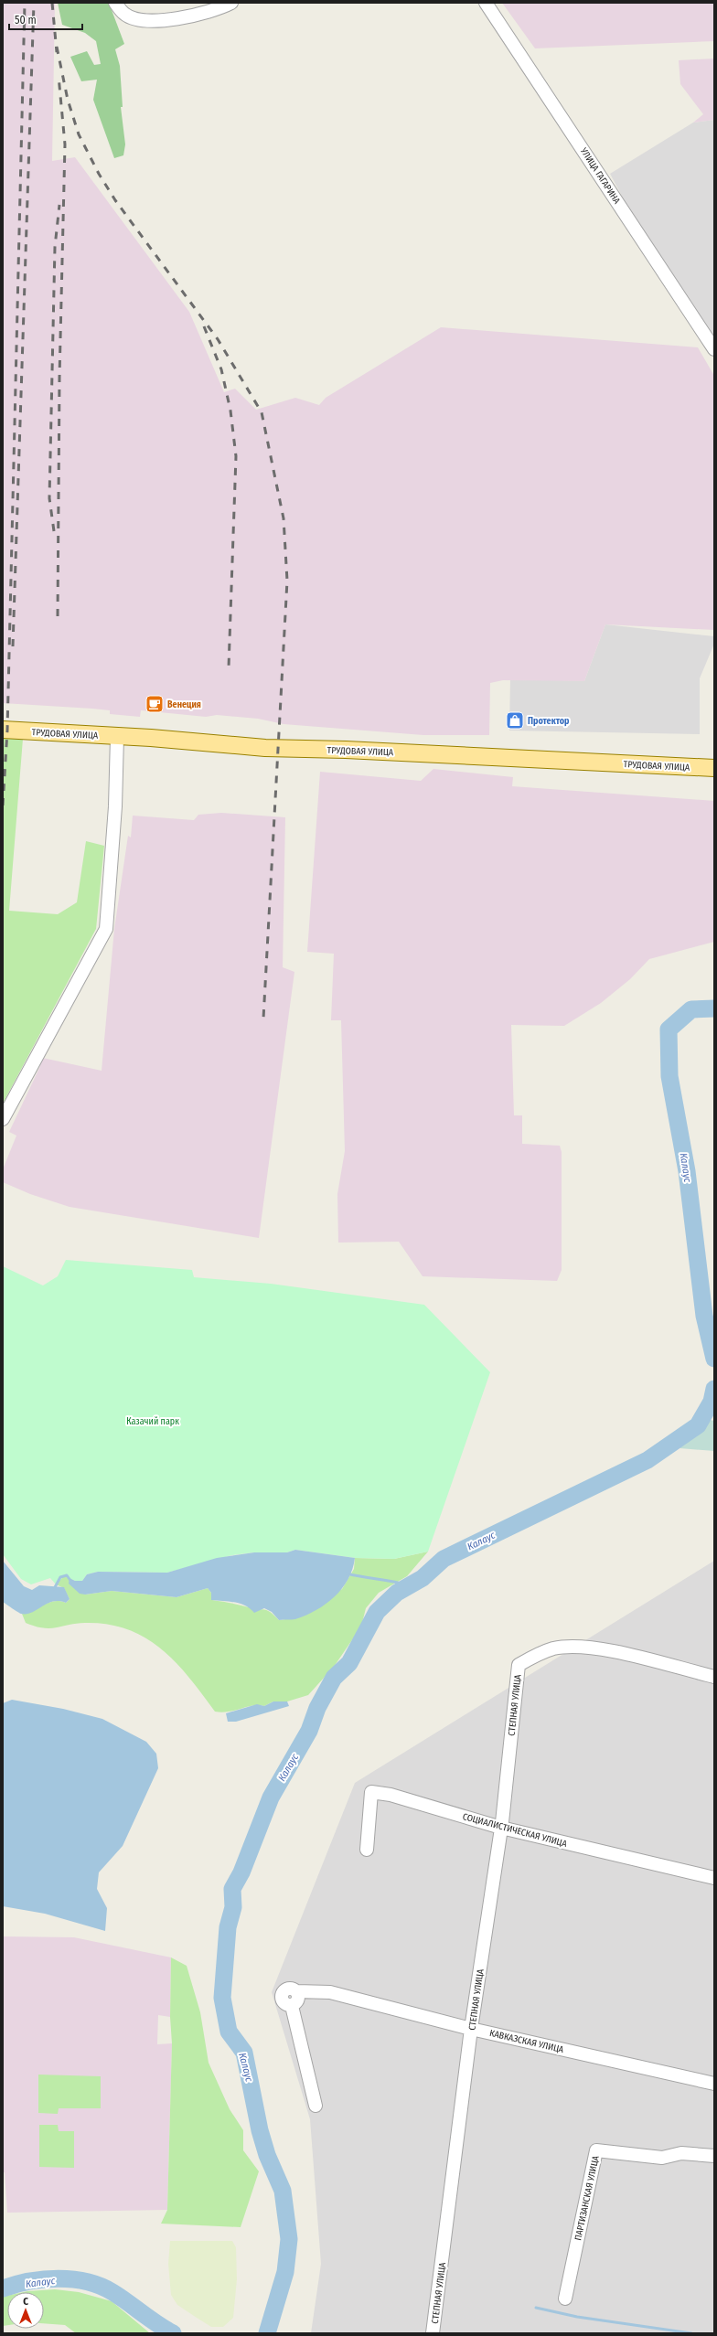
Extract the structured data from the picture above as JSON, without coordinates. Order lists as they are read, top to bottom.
{
  "streets": {
    "main road": ["ТРУДОВАЯ УЛИЦА"],
    "street": [
      "УЛИЦА ГАГАРИНА",
      "СТЕПНАЯ УЛИЦА",
      "СОЦИАЛИСТИЧЕСКАЯ УЛИЦА",
      "КАВКАЗСКАЯ УЛИЦА",
      "ПАРТИЗАНСКАЯ УЛИЦА"
    ]
  },
  "crossings": [
    ["СТЕПНАЯ УЛИЦА", "СОЦИАЛИСТИЧЕСКАЯ УЛИЦА"],
    ["СТЕПНАЯ УЛИЦА", "КАВКАЗСКАЯ УЛИЦА"]
  ],
  "water": ["Калаус"],
  "parks": ["Казачий парк"],
  "places": {
    "cafe": ["Венеция"],
    "shop": ["Протектор"]
  },
  "scale_bar": "50 m",
  "north": "top"
}
